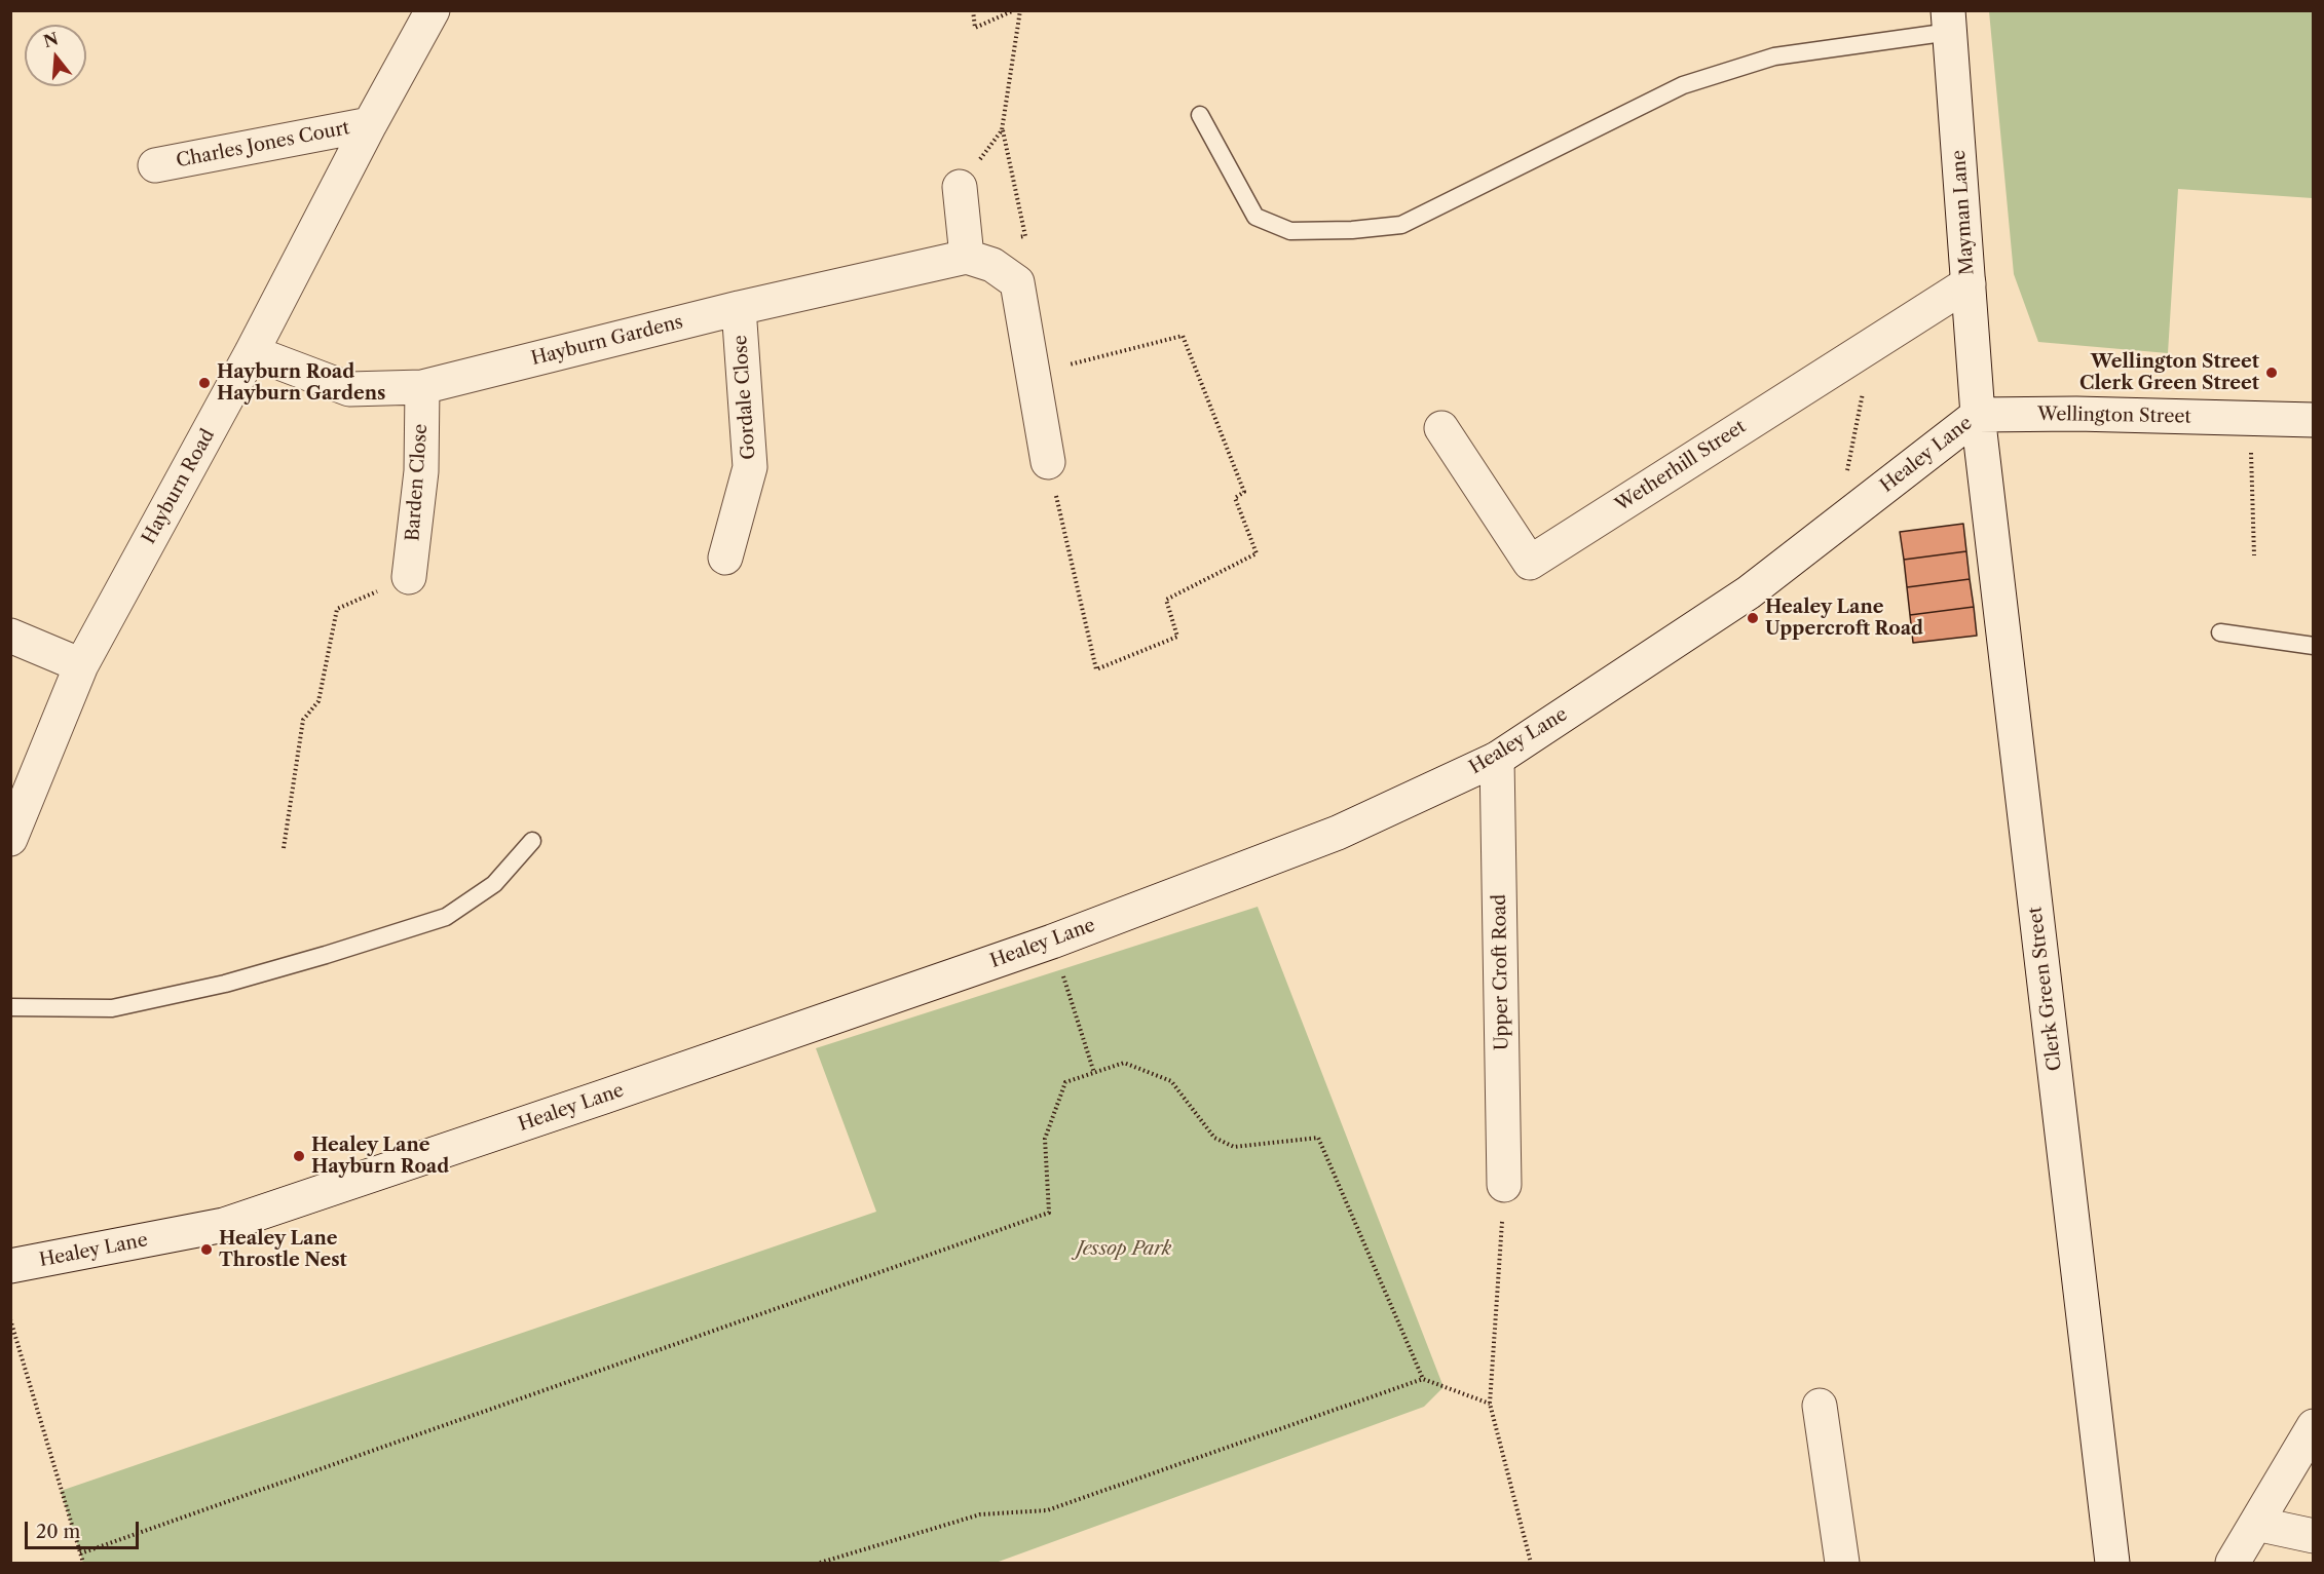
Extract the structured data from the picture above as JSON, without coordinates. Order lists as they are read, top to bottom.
{
  "streets": {
    "street": [
      "Charles Jones Court",
      "Mayman Lane",
      "Hayburn Gardens",
      "Gordale Close",
      "Wellington Street",
      "Healey Lane",
      "Wetherhill Street",
      "Barden Close",
      "Hayburn Road",
      "Upper Croft Road",
      "Clerk Green Street"
    ]
  },
  "crossings": [
    ["Charles Jones Court", "Hayburn Road"],
    ["Mayman Lane", "Wellington Street"],
    ["Mayman Lane", "Healey Lane"],
    ["Mayman Lane", "Wetherhill Street"],
    ["Mayman Lane", "Clerk Green Street"],
    ["Hayburn Gardens", "Gordale Close"],
    ["Hayburn Gardens", "Barden Close"],
    ["Hayburn Gardens", "Hayburn Road"],
    ["Wellington Street", "Healey Lane"],
    ["Wellington Street", "Clerk Green Street"],
    ["Healey Lane", "Upper Croft Road"],
    ["Healey Lane", "Clerk Green Street"]
  ],
  "parks": ["Jessop Park"],
  "places": [
    "Wellington Street Clerk Green Street",
    "Hayburn Road Hayburn Gardens",
    "Healey Lane Uppercroft Road",
    "Healey Lane Hayburn Road",
    "Healey Lane Throstle Nest"
  ],
  "scale_bar": "20 m",
  "north": "top"
}
